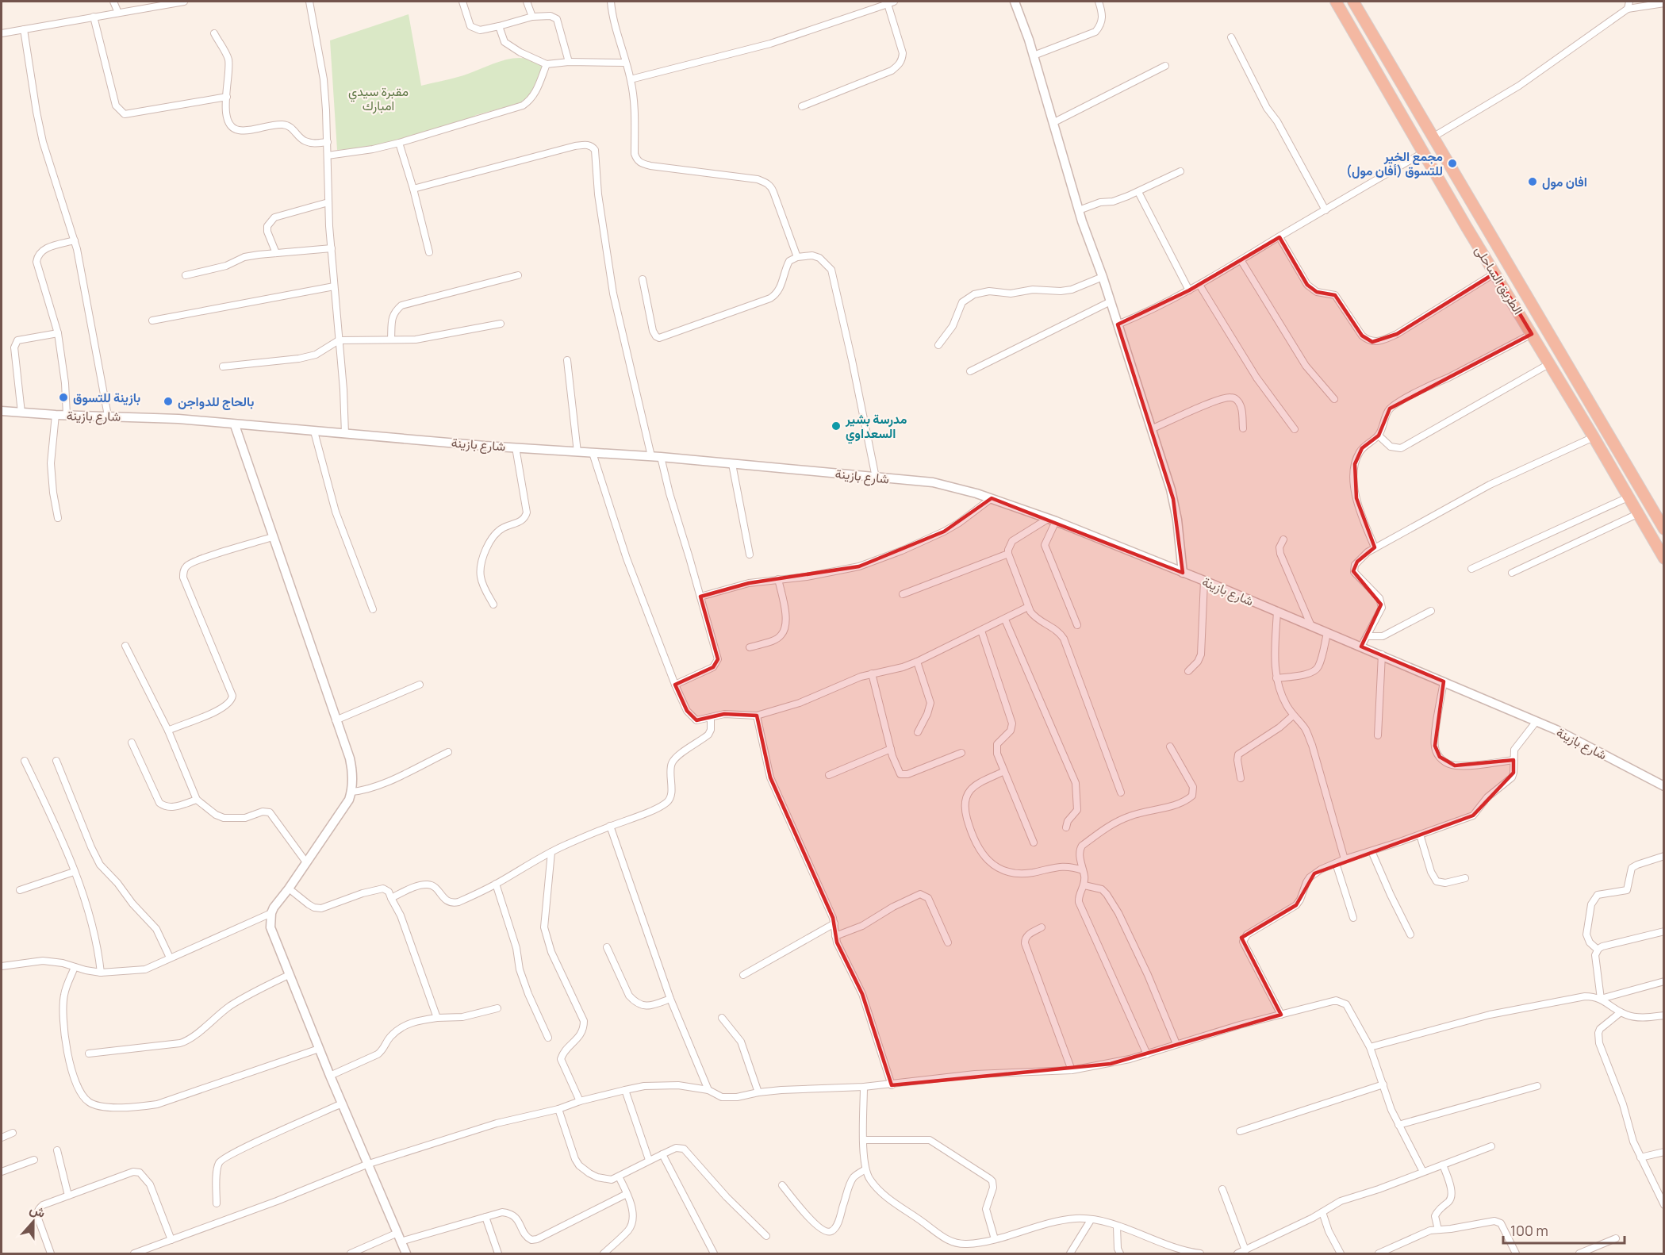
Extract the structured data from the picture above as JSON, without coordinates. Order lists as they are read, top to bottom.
{
  "streets": {
    "highway": ["الطريق الساحلى"],
    "street": ["شارع بازينة"]
  },
  "parks": ["مقبرة سيدي امبارك"],
  "places": [
    "مجمع الخير للتسوق (أفان مول)",
    "افان مول",
    "بازينة للتسوق",
    "بالحاج للدواجن",
    "مدرسة بشير السعداوي"
  ],
  "scale_bar": "100 m",
  "north": "top"
}
